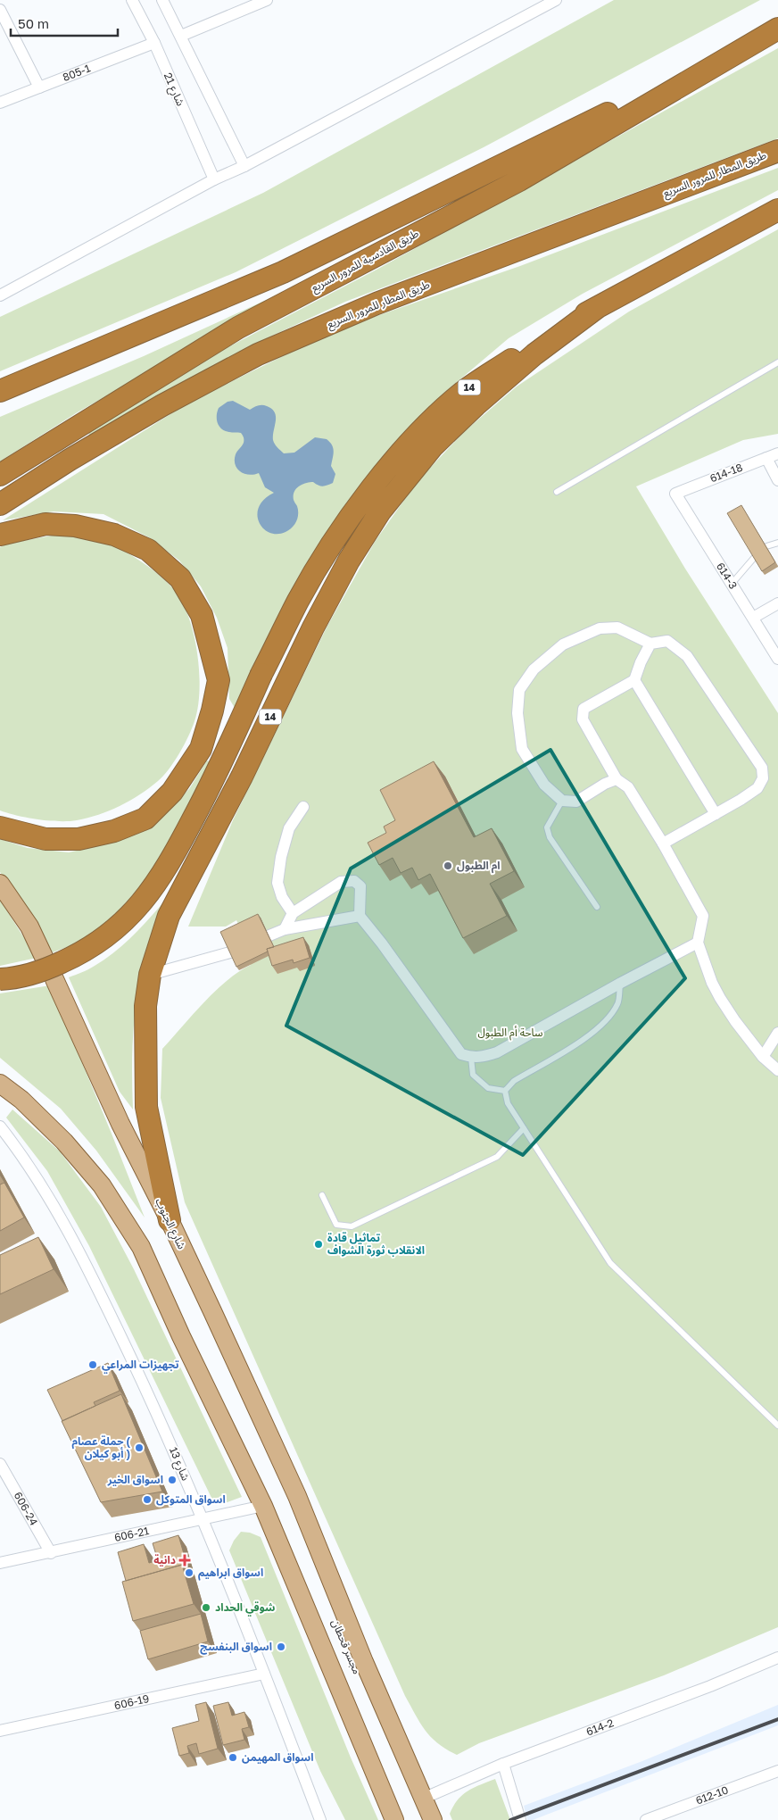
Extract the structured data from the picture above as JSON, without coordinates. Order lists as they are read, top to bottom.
{
  "streets": {
    "highway": ["طريق المطار للمرور السريع", "طريق القادسية للمرور السريع", "14"],
    "main road": ["شارع الجنوب", "مجسر قحطان"],
    "street": [
      "805-1",
      "شارع 21",
      "614-18",
      "614-3",
      "شارع 13",
      "606-24",
      "606-21",
      "606-19",
      "614-2",
      "612-10"
    ]
  },
  "crossings": [
    ["805-1", "شارع 21"],
    ["14", "شارع الجنوب"],
    ["614-18", "614-3"],
    ["شارع الجنوب", "مجسر قحطان"],
    ["شارع 13", "606-21"],
    ["شارع 13", "606-19"],
    ["606-24", "606-21"]
  ],
  "parks": ["ساحة أم الطبول"],
  "places": {
    "other": [
      "ام الطبول",
      "تماثيل قادة الانقلاب ثورة الشواف",
      "تجهيزات المراعي",
      "جملة عصام ( أبو كيلان )",
      "اسواق الخير",
      "اسواق المتوكل",
      "اسواق ابراهيم",
      "شوقي الحداد",
      "اسواق البنفسج",
      "اسواق المهيمن"
    ],
    "health": ["دانية"]
  },
  "scale_bar": "50 m"
}
